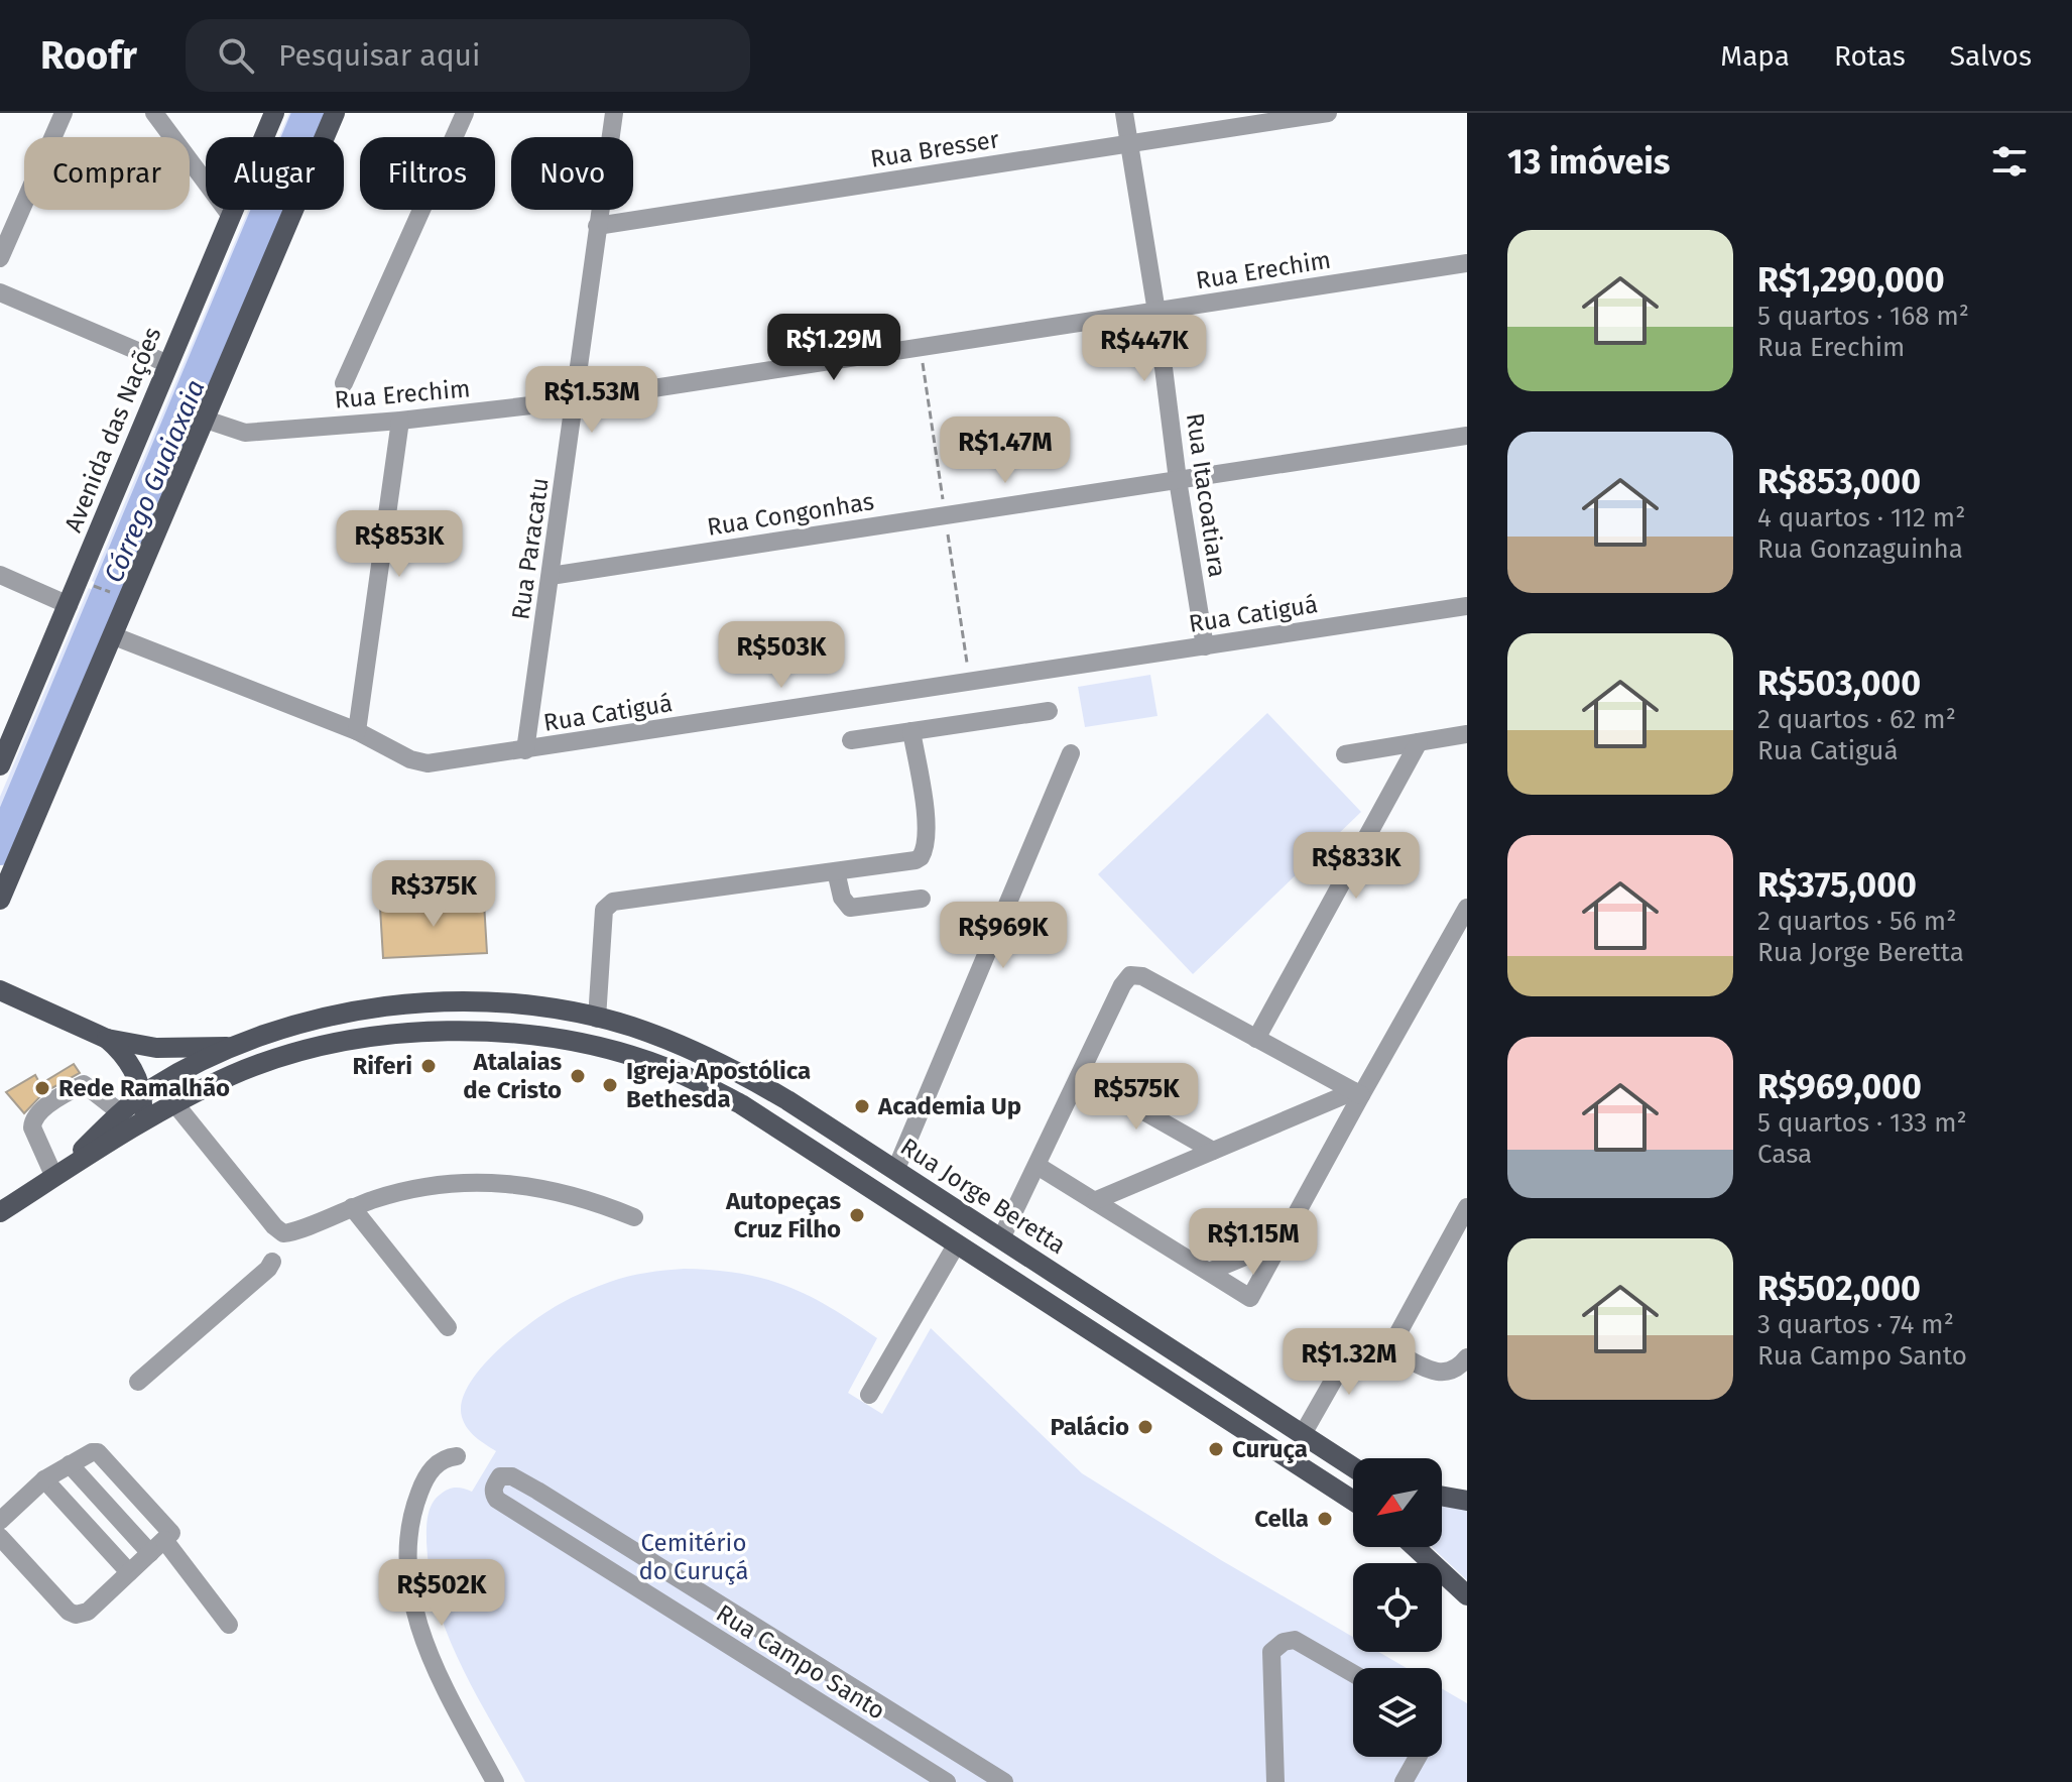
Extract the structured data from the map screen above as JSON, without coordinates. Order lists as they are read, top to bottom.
{
  "streets": {
    "main road": ["Avenida das Nações", "Rua Jorge Beretta"],
    "street": [
      "Rua Bresser",
      "Rua Erechim",
      "Rua Itacoatiara",
      "Rua Congonhas",
      "Rua Paracatu",
      "Rua Catiguá",
      "Rua Campo Santo"
    ]
  },
  "crossings": [
    ["Rua Bresser", "Rua Itacoatiara"],
    ["Rua Bresser", "Rua Paracatu"],
    ["Rua Erechim", "Rua Itacoatiara"],
    ["Rua Erechim", "Rua Paracatu"],
    ["Rua Itacoatiara", "Rua Congonhas"],
    ["Rua Itacoatiara", "Rua Catiguá"],
    ["Rua Congonhas", "Rua Paracatu"],
    ["Rua Paracatu", "Rua Catiguá"]
  ],
  "water": ["Córrego Guaiaxaia"],
  "parks": ["Cemitério do Curuçá"],
  "places": [
    "Riferi",
    "Atalaias de Cristo",
    "Igreja Apostólica Bethesda",
    "Rede Ramalhão",
    "Academia Up",
    "Autopeças Cruz Filho",
    "Palácio",
    "Curuça",
    "Cella"
  ],
  "north": "bottom left",
  "page": {
    "header": "Roofr",
    "search": "Pesquisar aqui",
    "nav": ["Mapa", "Rotas", "Salvos"],
    "heading": "13 imóveis",
    "chip": [
      "Comprar",
      "Alugar",
      "Filtros",
      "Novo"
    ],
    "list": [
      {
        "name": "R$1,290,000",
        "note": "5 quartos · 168 m² · Rua Erechim"
      },
      {
        "name": "R$853,000",
        "note": "4 quartos · 112 m² · Rua Gonzaguinha"
      },
      {
        "name": "R$503,000",
        "note": "2 quartos · 62 m² · Rua Catiguá"
      },
      {
        "name": "R$375,000",
        "note": "2 quartos · 56 m² · Rua Jorge Beretta"
      },
      {
        "name": "R$969,000",
        "note": "5 quartos · 133 m² · Casa"
      },
      {
        "name": "R$502,000",
        "note": "3 quartos · 74 m² · Rua Campo Santo"
      }
    ],
    "price": [
      "R$1.29M",
      "R$447K",
      "R$1.53M",
      "R$1.47M",
      "R$853K",
      "R$503K",
      "R$833K",
      "R$375K",
      "R$969K",
      "R$575K",
      "R$1.15M",
      "R$1.32M",
      "R$502K"
    ]
  }
}
